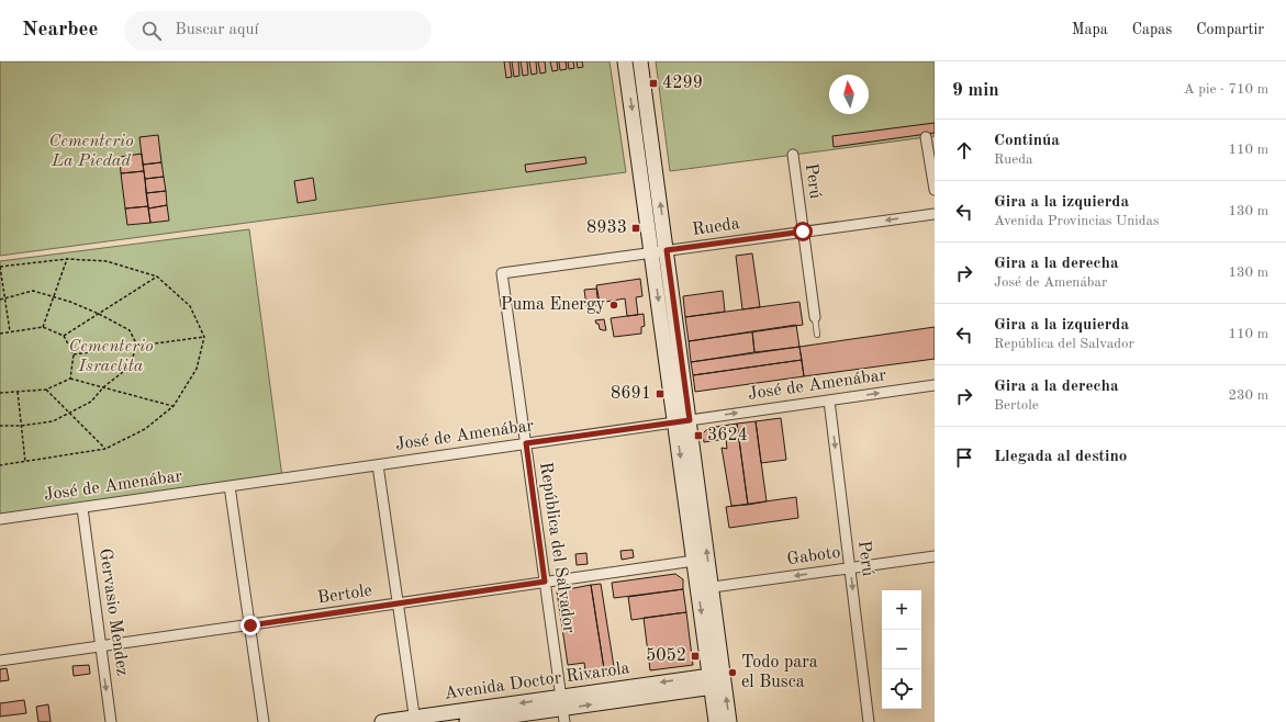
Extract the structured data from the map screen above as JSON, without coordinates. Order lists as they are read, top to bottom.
{
  "streets": {
    "main road": ["Avenida Doctor Rivarola"],
    "street": [
      "Perú",
      "Rueda",
      "José de Amenábar",
      "República del Salvador",
      "Gaboto",
      "Bertole",
      "Gervasio Mendez"
    ]
  },
  "crossings": [
    ["Perú", "Rueda"],
    ["Perú", "José de Amenábar"],
    ["Perú", "Gaboto"],
    ["Rueda", "República del Salvador"],
    ["José de Amenábar", "República del Salvador"],
    ["José de Amenábar", "Gervasio Mendez"],
    ["República del Salvador", "Bertole"],
    ["República del Salvador", "Avenida Doctor Rivarola"],
    ["Bertole", "Gervasio Mendez"]
  ],
  "one_way": ["Perú", "Gaboto", "Gervasio Mendez"],
  "parks": ["Cementerio La Piedad", "Cementerio Israelita"],
  "places": {
    "transit": [
      "4299",
      "8933",
      "8691",
      "3624",
      "5052"
    ],
    "other": ["Puma Energy", "Todo para el Busca"]
  },
  "north": "top",
  "page": {
    "header": "Nearbee",
    "search": "Buscar aquí",
    "nav": ["Mapa", "Capas", "Compartir"],
    "heading": ["9 min", "A pie · 710 m"],
    "list": [
      ["Continúa", "Rueda", "110 m"],
      ["Gira a la izquierda", "Avenida Provincias Unidas", "130 m"],
      ["Gira a la derecha", "José de Amenábar", "130 m"],
      ["Gira a la izquierda", "República del Salvador", "110 m"],
      ["Gira a la derecha", "Bertole", "230 m"],
      "Llegada al destino"
    ],
    "map_buttons": ["+", "−"]
  }
}
